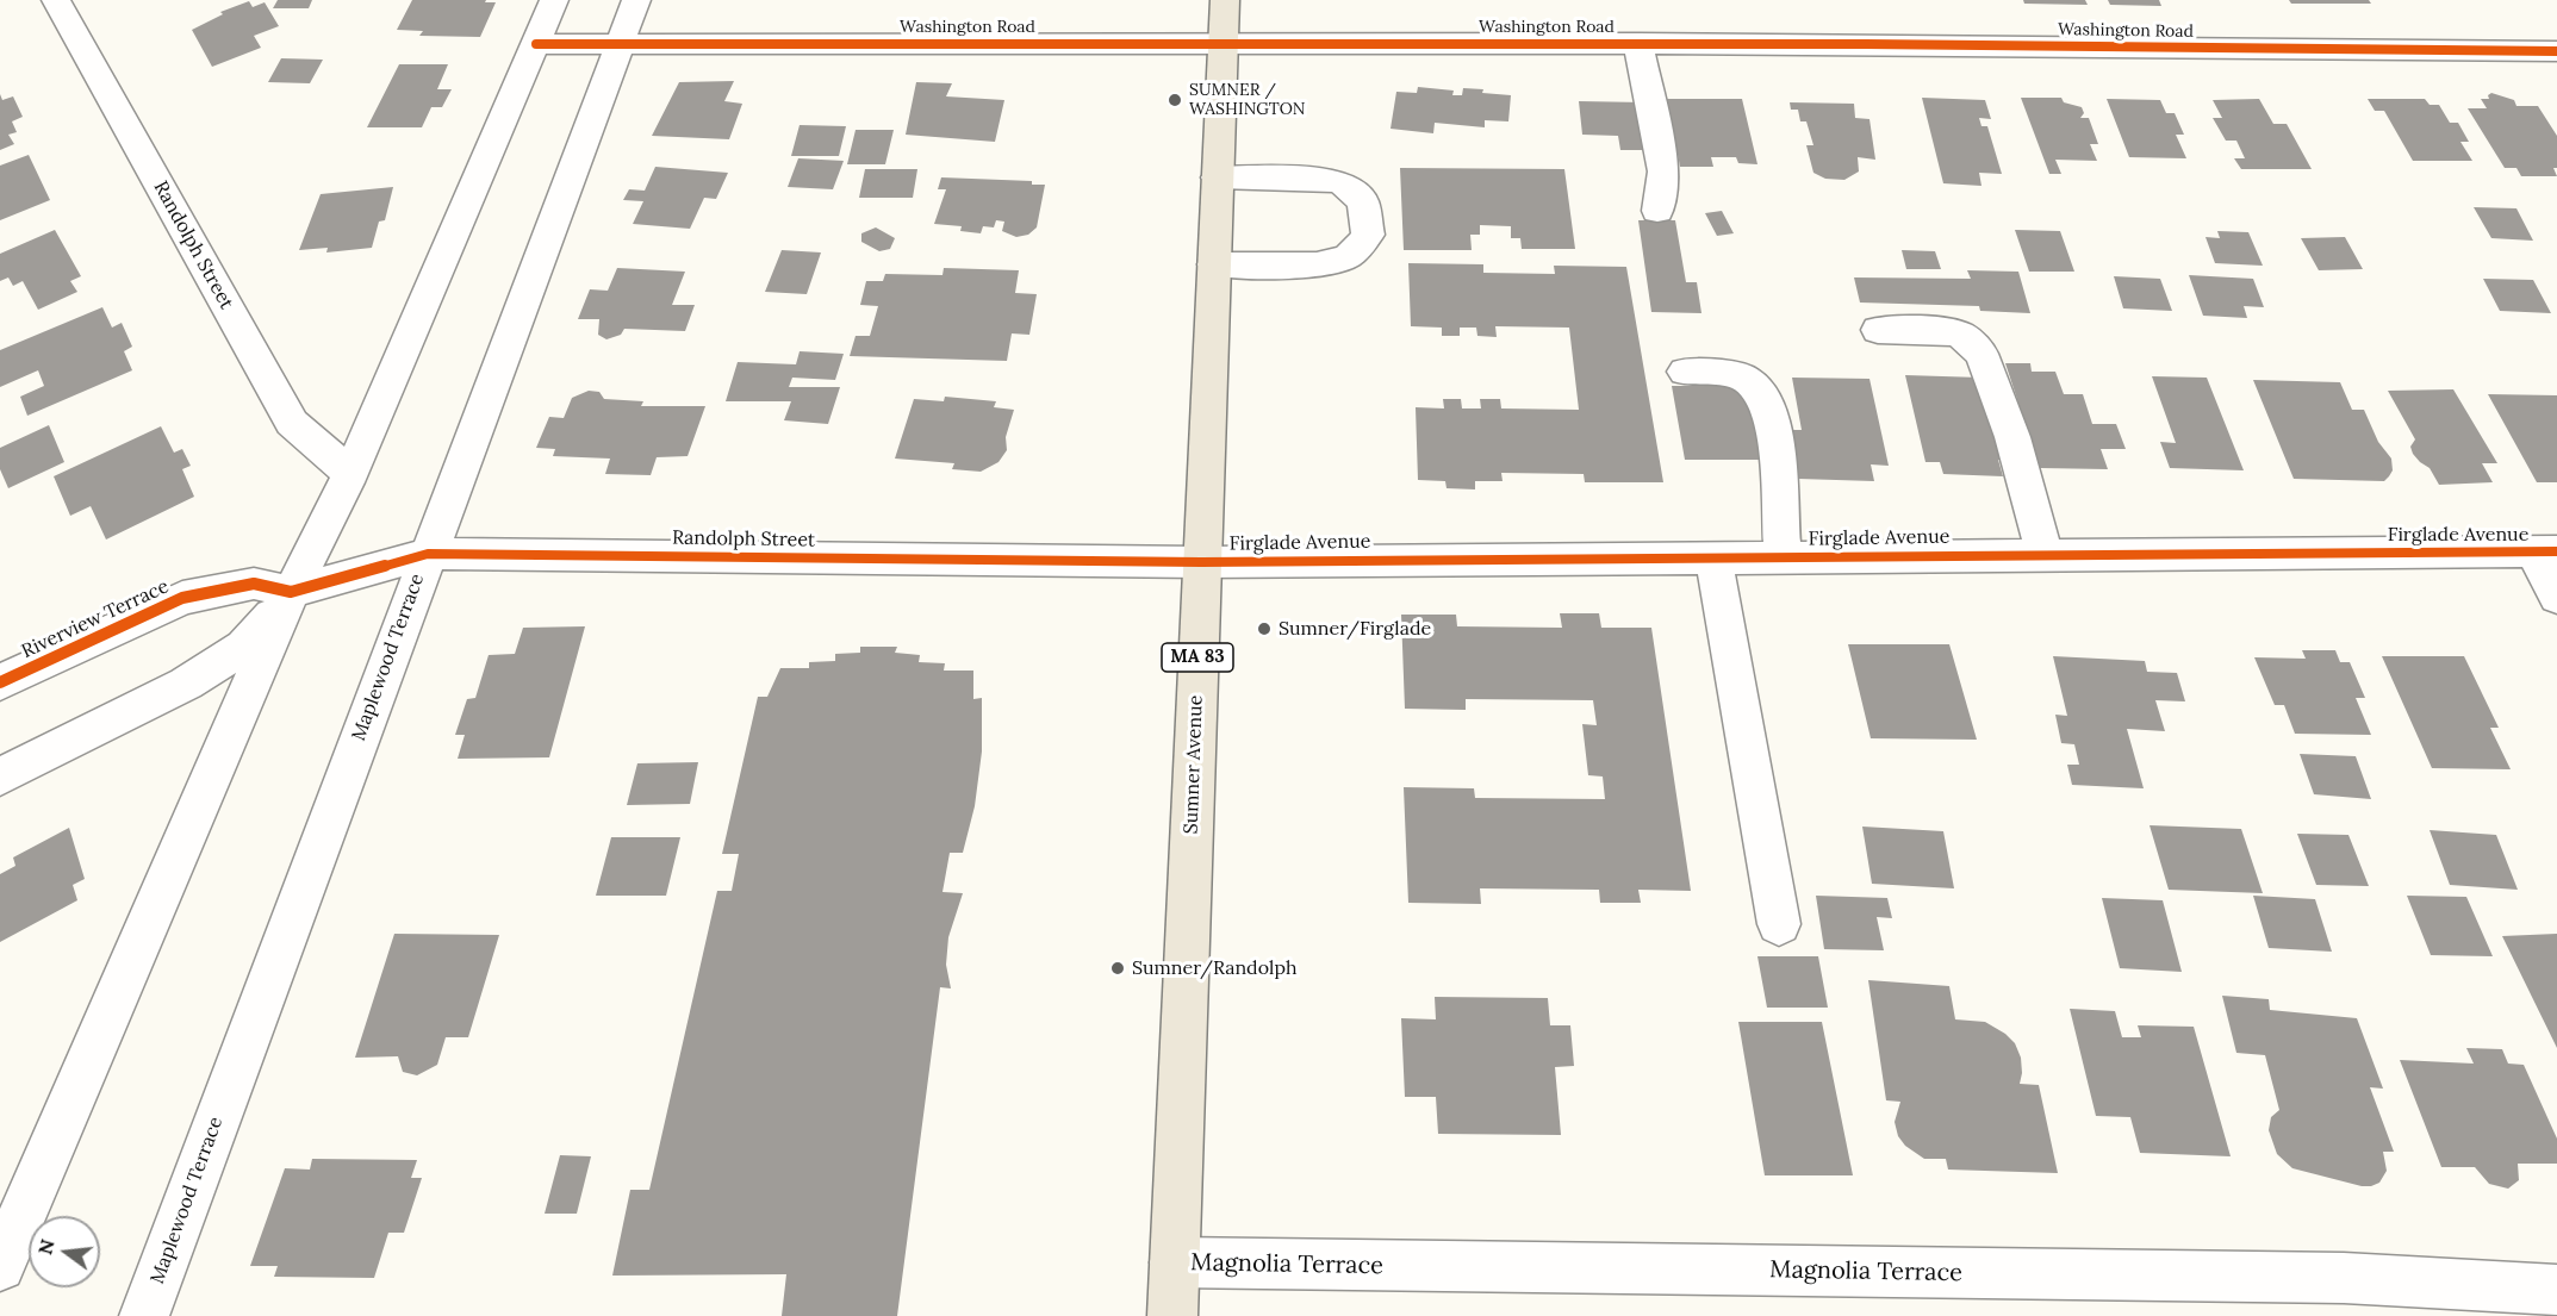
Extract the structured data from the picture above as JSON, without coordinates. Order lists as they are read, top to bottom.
{
  "streets": {
    "main road": ["MA 83", "Sumner Avenue"],
    "street": [
      "Washington Road",
      "Randolph Street",
      "Firglade Avenue",
      "Riverview Terrace",
      "Maplewood Terrace",
      "Magnolia Terrace"
    ]
  },
  "crossings": [
    ["Washington Road", "Maplewood Terrace"],
    ["Washington Road", "Sumner Avenue"],
    ["Randolph Street", "Firglade Avenue"],
    ["Randolph Street", "Riverview Terrace"],
    ["Randolph Street", "Maplewood Terrace"],
    ["Randolph Street", "Sumner Avenue"],
    ["Firglade Avenue", "Sumner Avenue"],
    ["Sumner Avenue", "Magnolia Terrace"]
  ],
  "places": ["SUMNER / WASHINGTON", "Sumner/Firglade", "Sumner/Randolph"],
  "north": "left"
}
